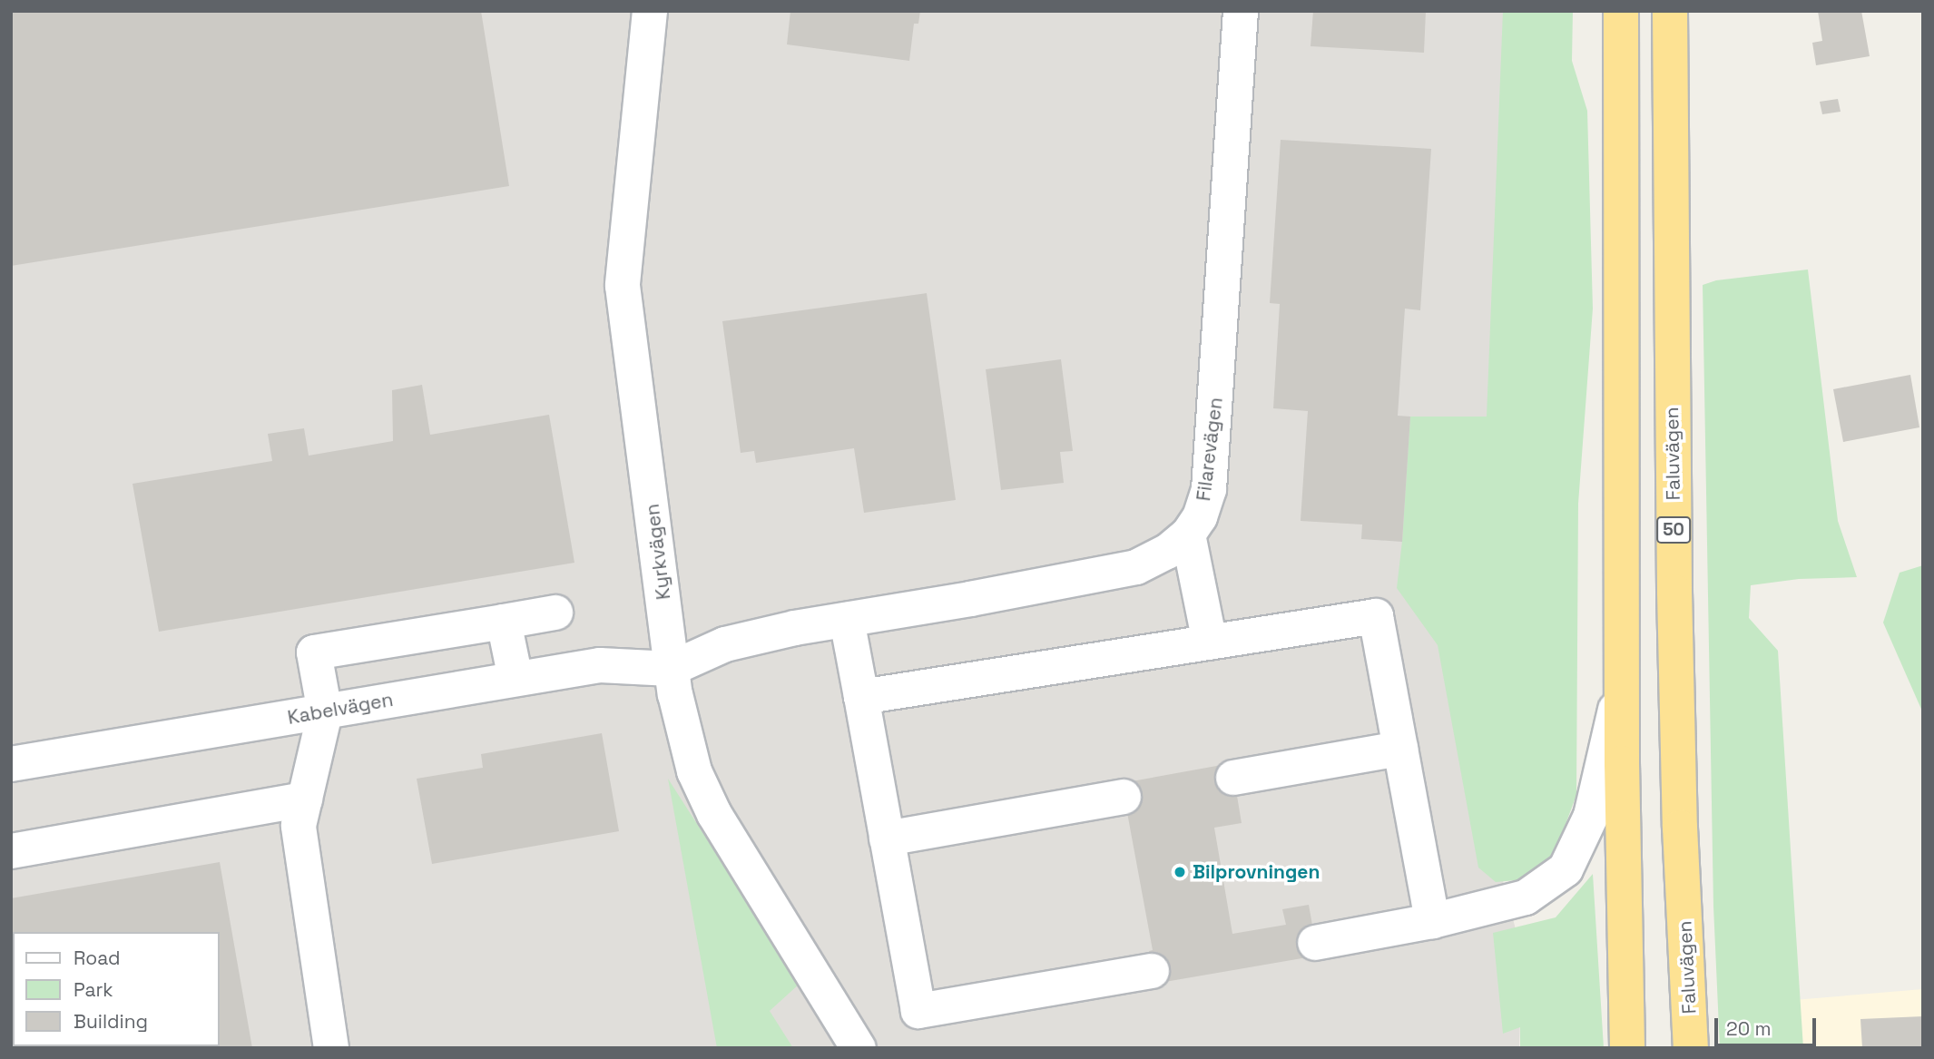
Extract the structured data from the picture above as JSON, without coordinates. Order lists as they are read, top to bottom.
{
  "streets": {
    "highway": ["Faluvägen", "50"],
    "street": ["Filarevägen", "Kyrkvägen", "Kabelvägen"]
  },
  "crossings": [
    ["Filarevägen", "Kyrkvägen"],
    ["Filarevägen", "Kabelvägen"],
    ["Kyrkvägen", "Kabelvägen"]
  ],
  "places": ["Bilprovningen"],
  "legend": ["Road", "Park", "Building"],
  "scale_bar": "20 m"
}
